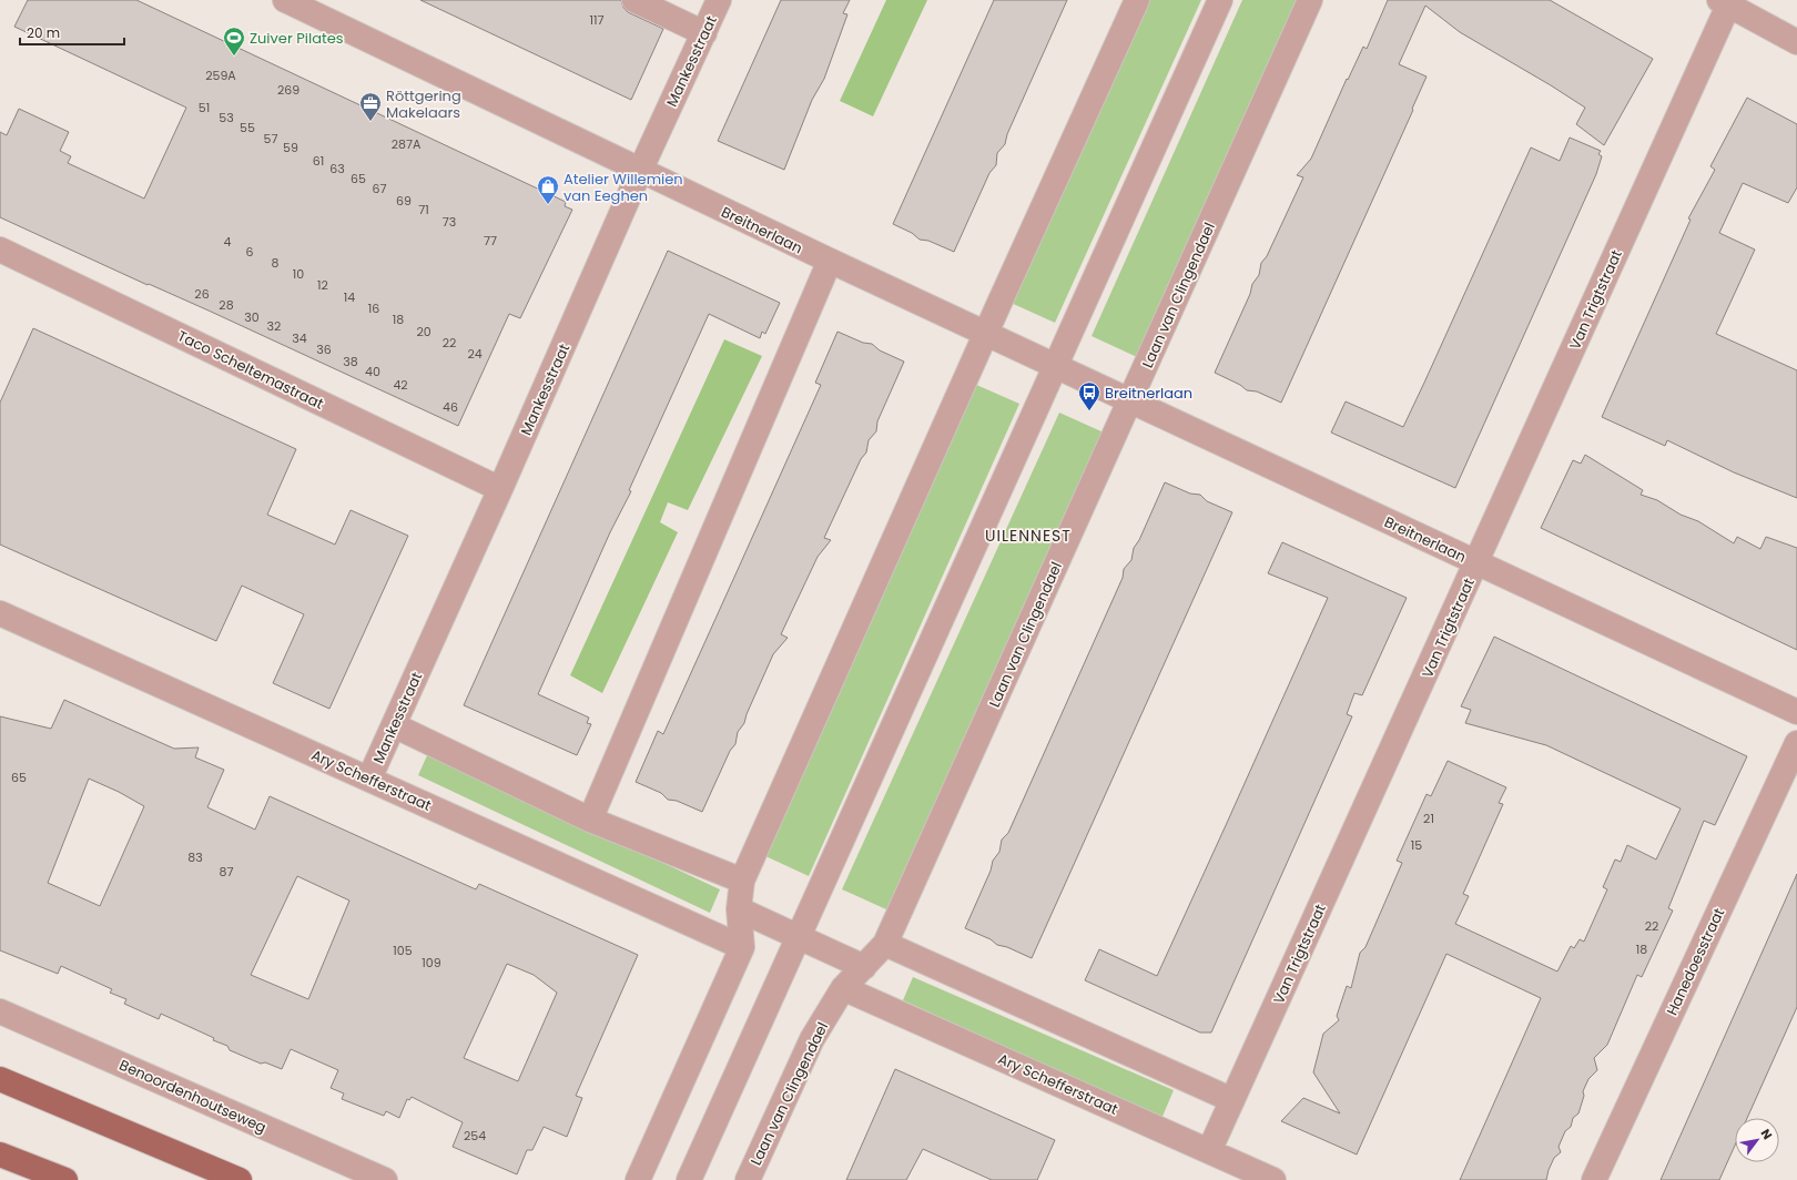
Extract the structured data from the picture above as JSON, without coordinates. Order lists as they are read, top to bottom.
{
  "streets": {
    "street": [
      "Mankesstraat",
      "Breitnerlaan",
      "Laan van Clingendael",
      "Van Trigtstraat",
      "Taco Scheltemastraat",
      "Ary Schefferstraat",
      "Hanedoesstraat",
      "Benoordenhoutseweg"
    ]
  },
  "crossings": [
    ["Mankesstraat", "Breitnerlaan"],
    ["Mankesstraat", "Taco Scheltemastraat"],
    ["Mankesstraat", "Ary Schefferstraat"],
    ["Breitnerlaan", "Laan van Clingendael"],
    ["Breitnerlaan", "Van Trigtstraat"],
    ["Laan van Clingendael", "Ary Schefferstraat"],
    ["Van Trigtstraat", "Ary Schefferstraat"]
  ],
  "districts": ["UILENNEST"],
  "places": {
    "sports": ["Zuiver Pilates"],
    "office": ["Röttgering Makelaars"],
    "shop": ["Atelier Willemien van Eeghen"],
    "bus stop": ["Breitnerlaan"]
  },
  "house_numbers": [
    "117",
    "259A",
    "269",
    "51",
    "53",
    "55",
    "57",
    "287A",
    "59",
    "61",
    "63",
    "65",
    "67",
    "69",
    "71",
    "73",
    "77",
    "4",
    "6",
    "8",
    "10",
    "12",
    "26",
    "14",
    "28",
    "16",
    "30",
    "18",
    "32",
    "20",
    "34",
    "22",
    "36",
    "24",
    "38",
    "40",
    "42",
    "46",
    "65",
    "21",
    "15",
    "83",
    "87",
    "22",
    "18",
    "105",
    "109",
    "254"
  ],
  "scale_bar": "20 m",
  "north": "top right"
}
